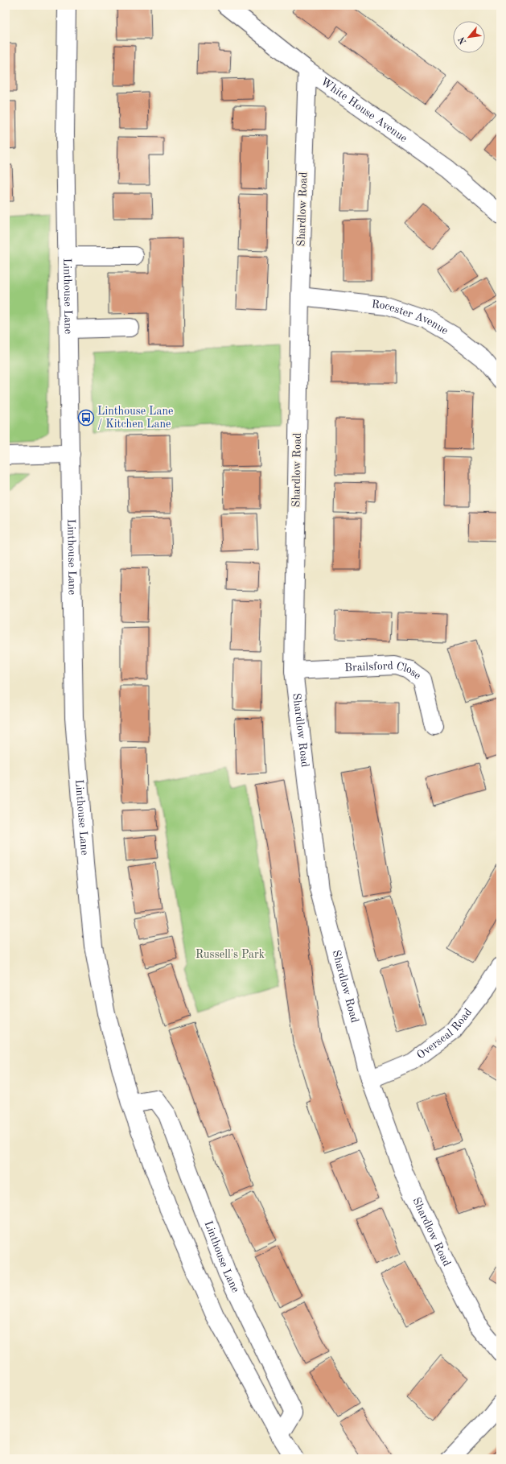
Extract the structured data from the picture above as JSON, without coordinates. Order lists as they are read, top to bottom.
{
  "streets": {
    "street": [
      "White House Avenue",
      "Shardlow Road",
      "Linthouse Lane",
      "Rocester Avenue",
      "Brailsford Close",
      "Overseal Road"
    ]
  },
  "crossings": [
    ["White House Avenue", "Shardlow Road"],
    ["Shardlow Road", "Rocester Avenue"],
    ["Shardlow Road", "Brailsford Close"],
    ["Shardlow Road", "Overseal Road"]
  ],
  "parks": ["Russell's Park"],
  "places": {
    "bus stop": ["Linthouse Lane / Kitchen Lane"]
  },
  "north": "bottom left"
}
